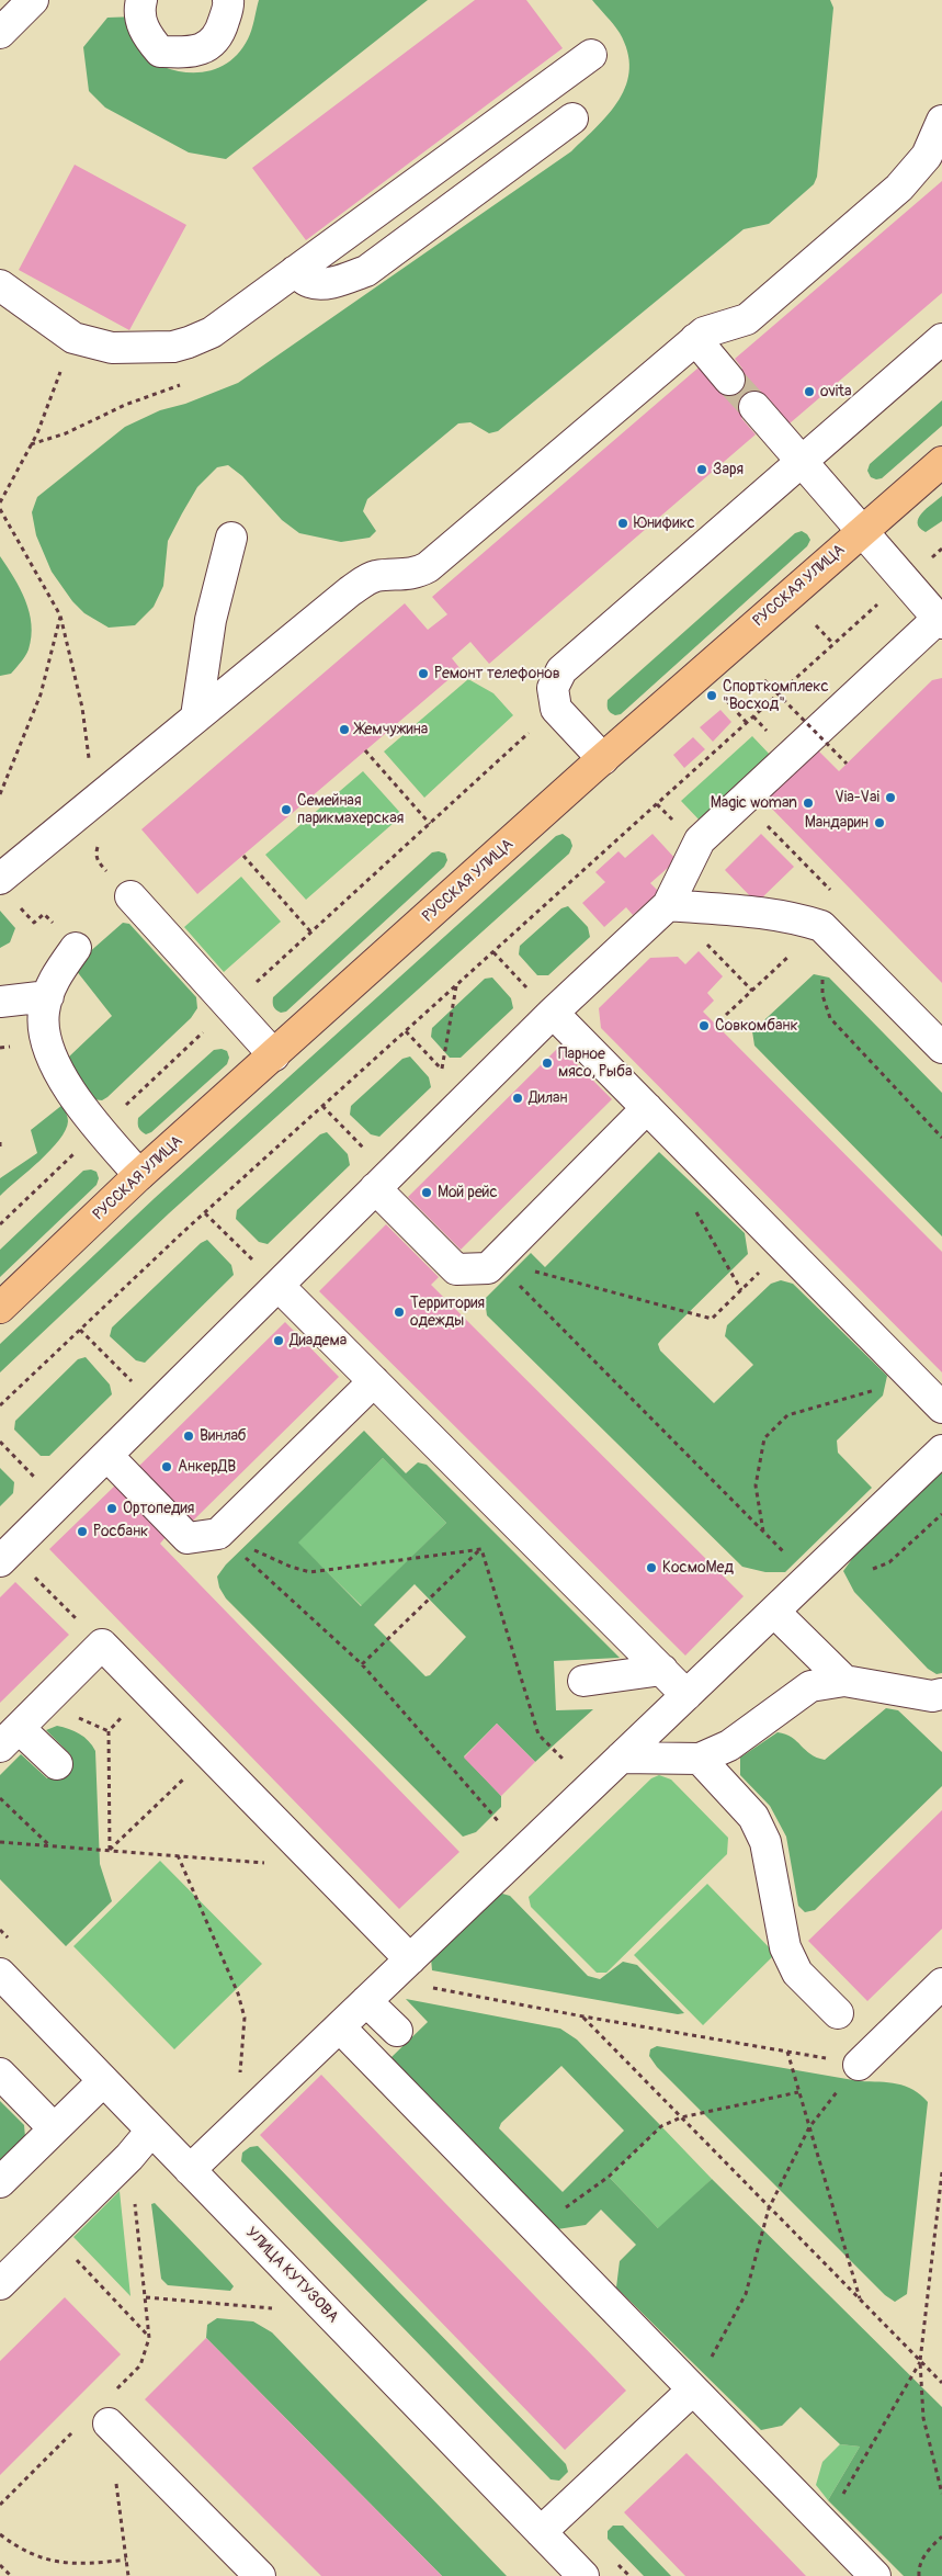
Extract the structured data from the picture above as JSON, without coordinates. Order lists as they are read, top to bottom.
{
  "streets": {
    "main road": ["РУССКАЯ УЛИЦА"],
    "street": ["УЛИЦА КУТУЗОВА"]
  },
  "places": [
    "ovita",
    "Заря",
    "Юнификс",
    "Ремонт телефонов",
    "Спорткомплекс \"Восход\"",
    "Жемчужина",
    "Via-Vai",
    "Magic woman",
    "Семейная парикмахерская",
    "Мандарин",
    "Совкомбанк",
    "Парное мясо, Рыба",
    "Дилан",
    "Мой рейс",
    "Территория одежды",
    "Диадема",
    "Винлаб",
    "АнкерДВ",
    "Ортопедия",
    "Росбанк",
    "КосмоМед"
  ]
}
